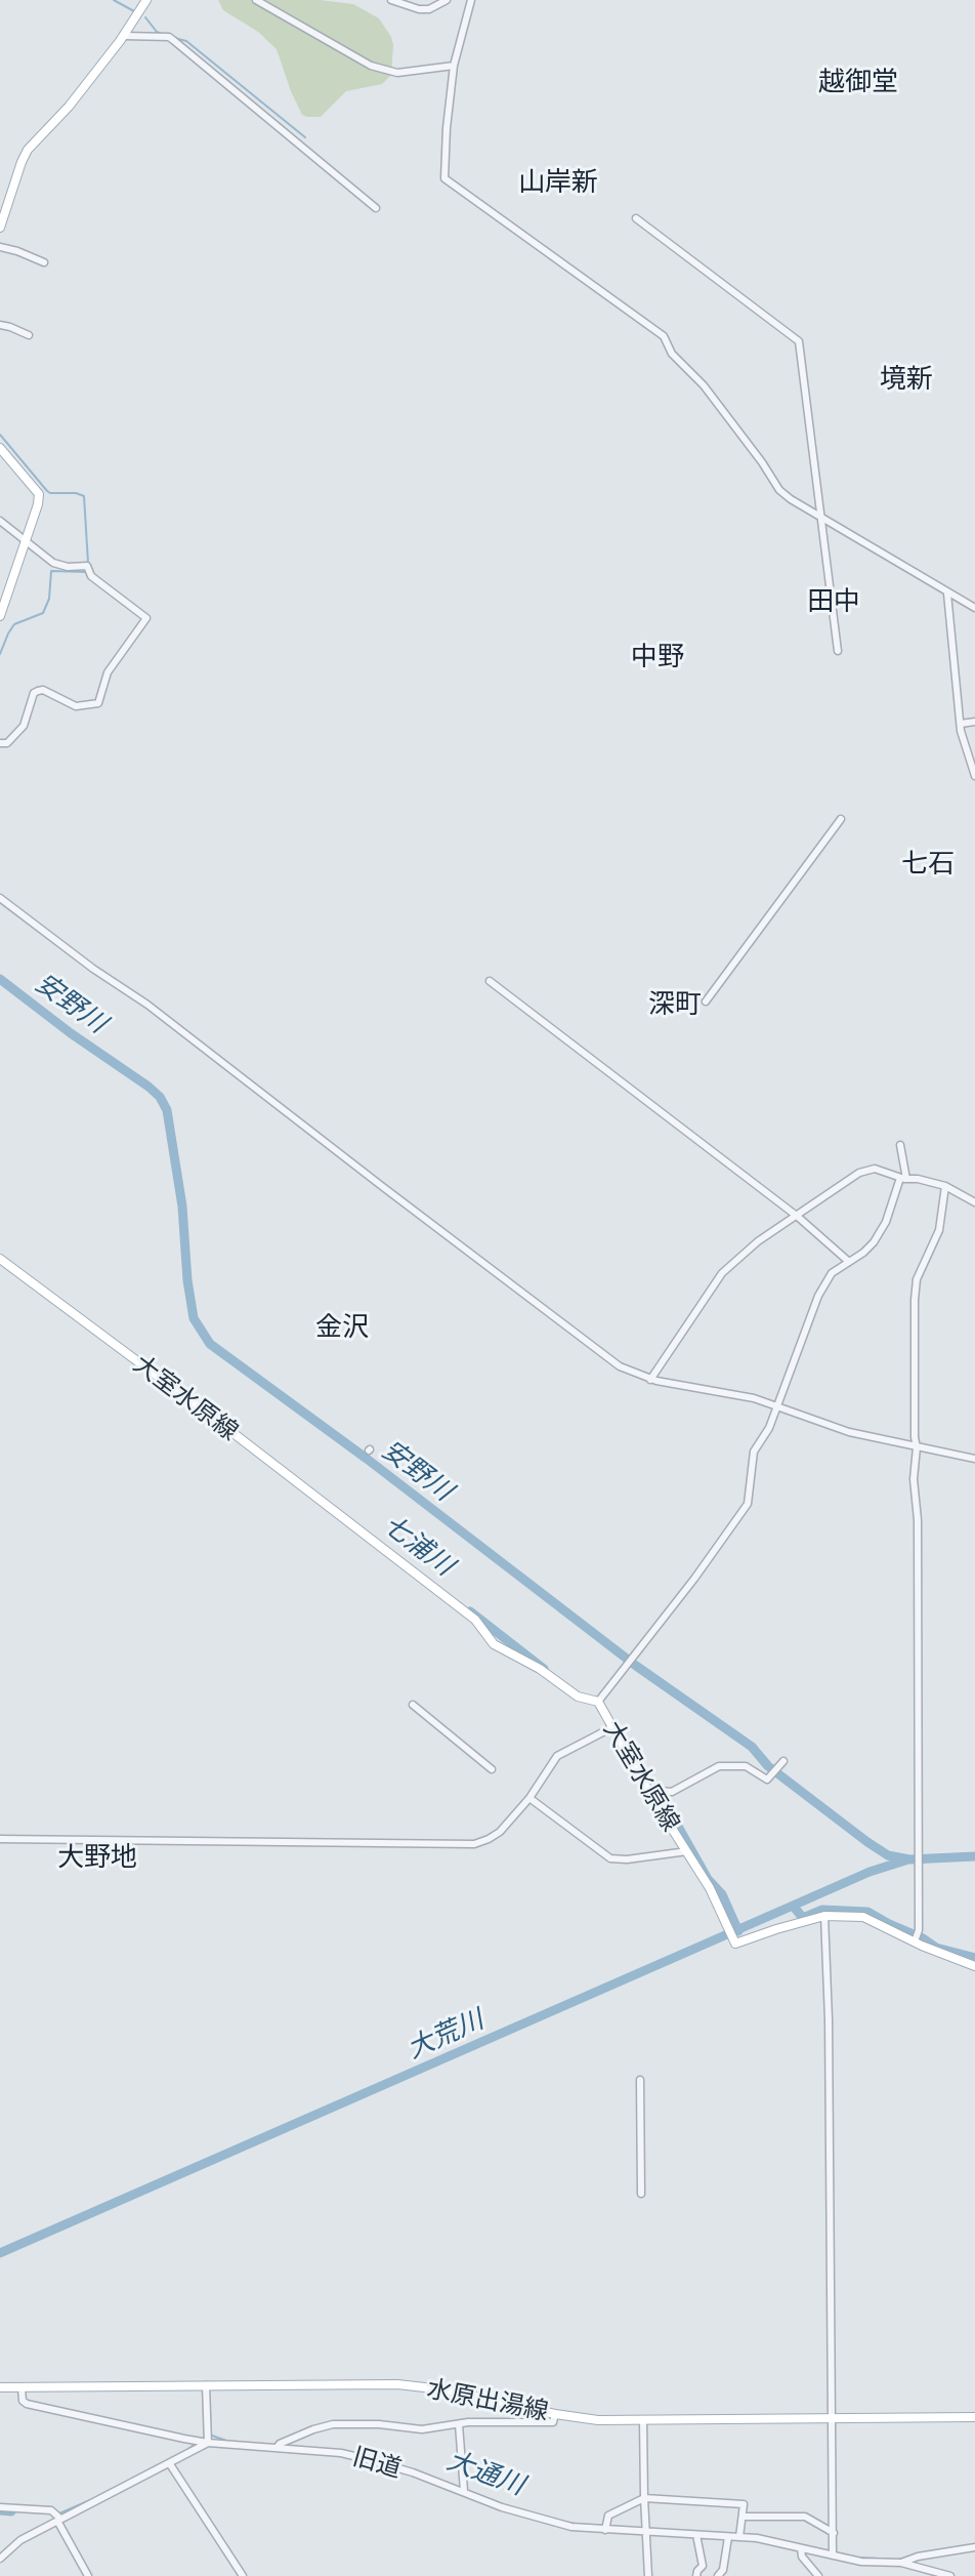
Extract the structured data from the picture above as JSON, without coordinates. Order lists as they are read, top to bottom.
{
  "streets": {
    "main road": ["大室水原線", "水原出湯線"],
    "street": ["旧道"]
  },
  "crossings": [
    ["水原出湯線", "旧道"]
  ],
  "districts": [
    "越御堂",
    "山岸新",
    "境新",
    "田中",
    "中野",
    "七石",
    "深町",
    "金沢",
    "大野地"
  ],
  "water": [
    "安野川",
    "七浦川",
    "大荒川",
    "大通川"
  ]
}
